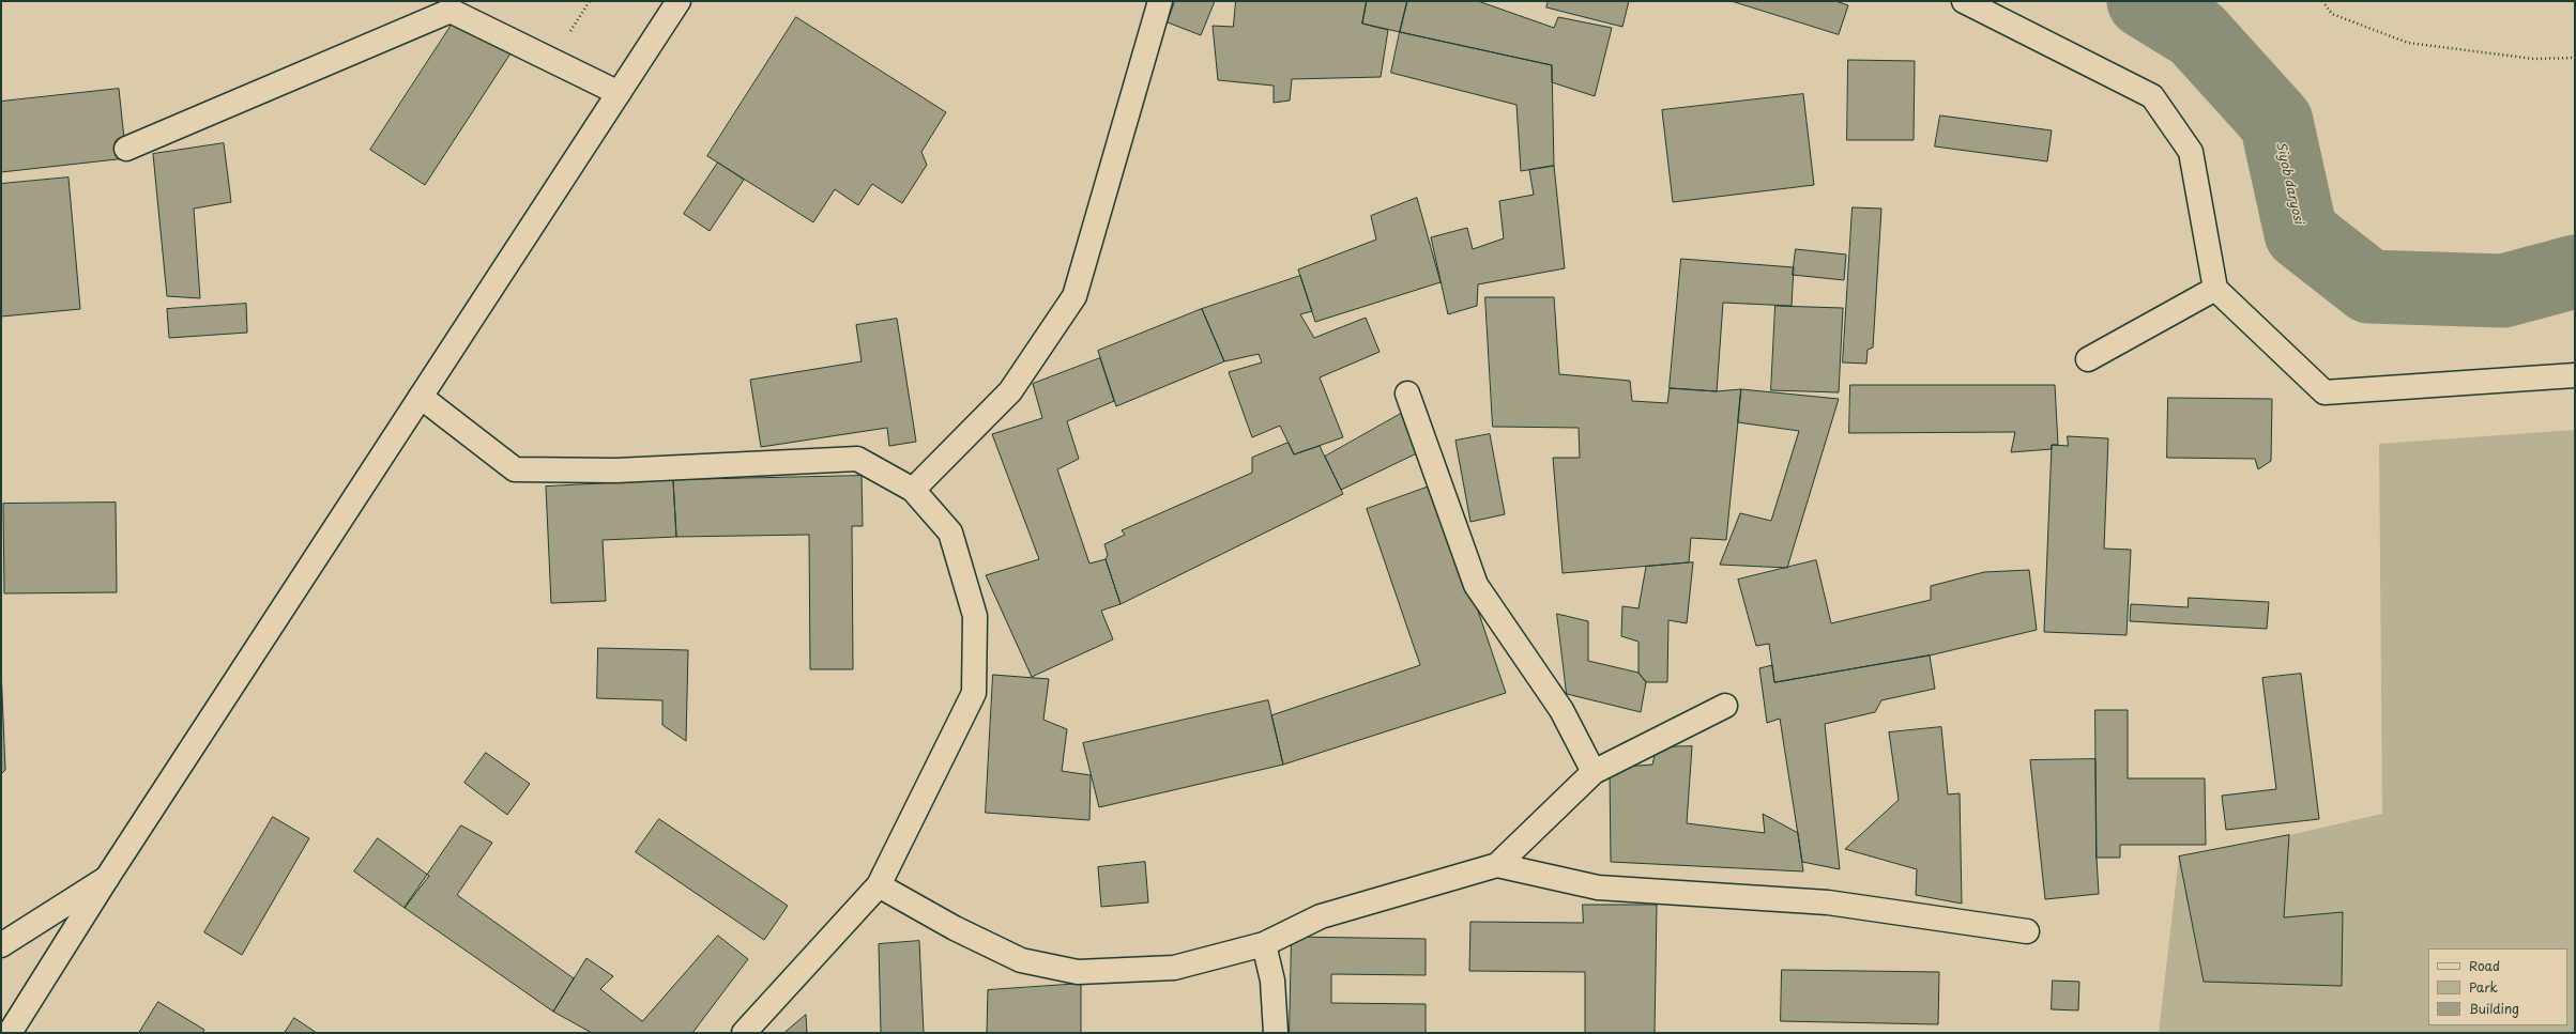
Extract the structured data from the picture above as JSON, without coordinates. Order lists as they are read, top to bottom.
{
  "water": ["Siyob daryosi"],
  "legend": ["Road", "Park", "Building"]
}
